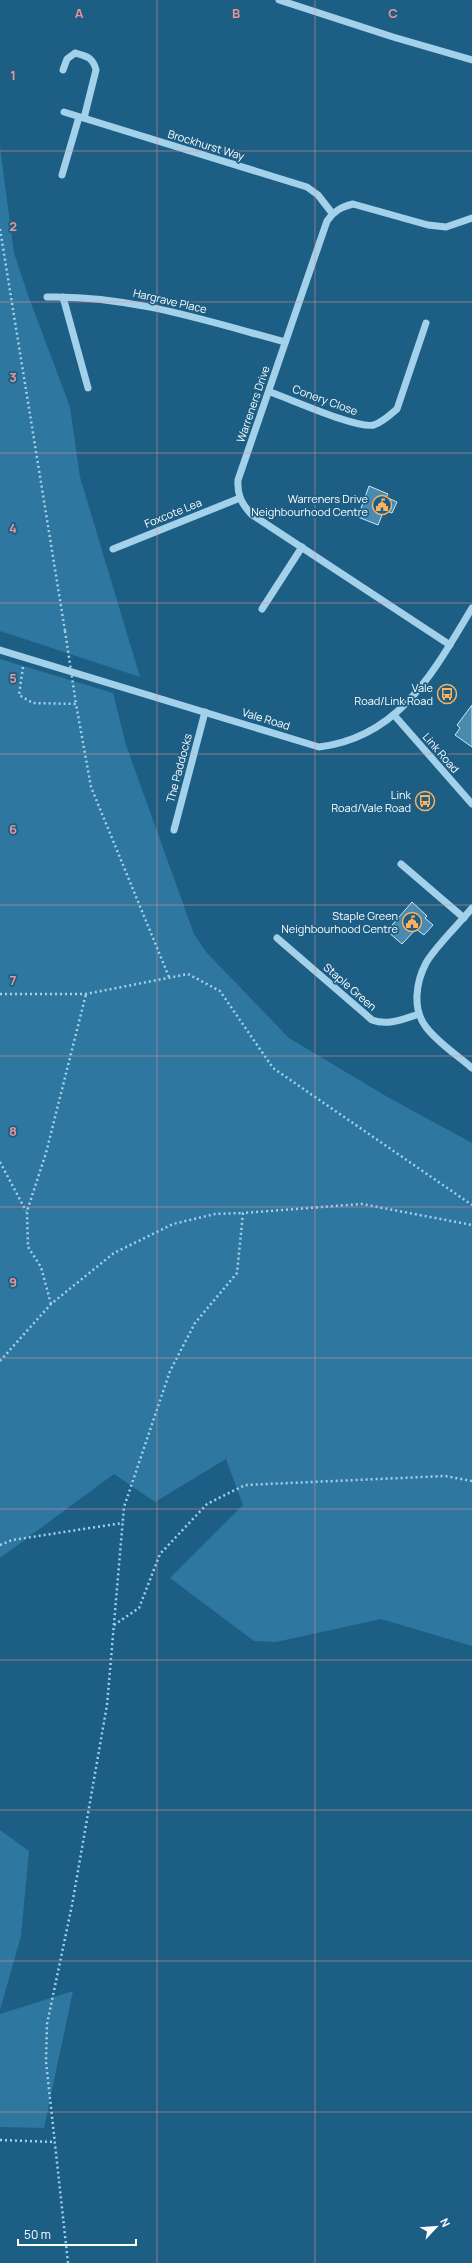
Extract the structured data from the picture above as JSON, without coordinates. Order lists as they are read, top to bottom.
{
  "streets": {
    "street": [
      "Brockhurst Way",
      "Hargrave Place",
      "Conery Close",
      "Warreners Drive",
      "Foxcote Lea",
      "Vale Road",
      "Link Road",
      "The Paddocks",
      "Staple Green"
    ]
  },
  "crossings": [
    ["Brockhurst Way", "Warreners Drive"],
    ["Hargrave Place", "Warreners Drive"],
    ["Conery Close", "Warreners Drive"],
    ["Warreners Drive", "Foxcote Lea"],
    ["Vale Road", "Link Road"],
    ["Vale Road", "The Paddocks"]
  ],
  "places": {
    "public building": ["Warreners Drive Neighbourhood Centre", "Staple Green Neighbourhood Centre"],
    "bus stop": ["Vale Road/Link Road", "Link Road/Vale Road"]
  },
  "scale_bar": "50 m",
  "north": "top right",
  "grid": {
    "columns": ["A", "B", "C"],
    "rows": [
      "1",
      "2",
      "3",
      "4",
      "5",
      "6",
      "7",
      "8",
      "9"
    ]
  }
}
